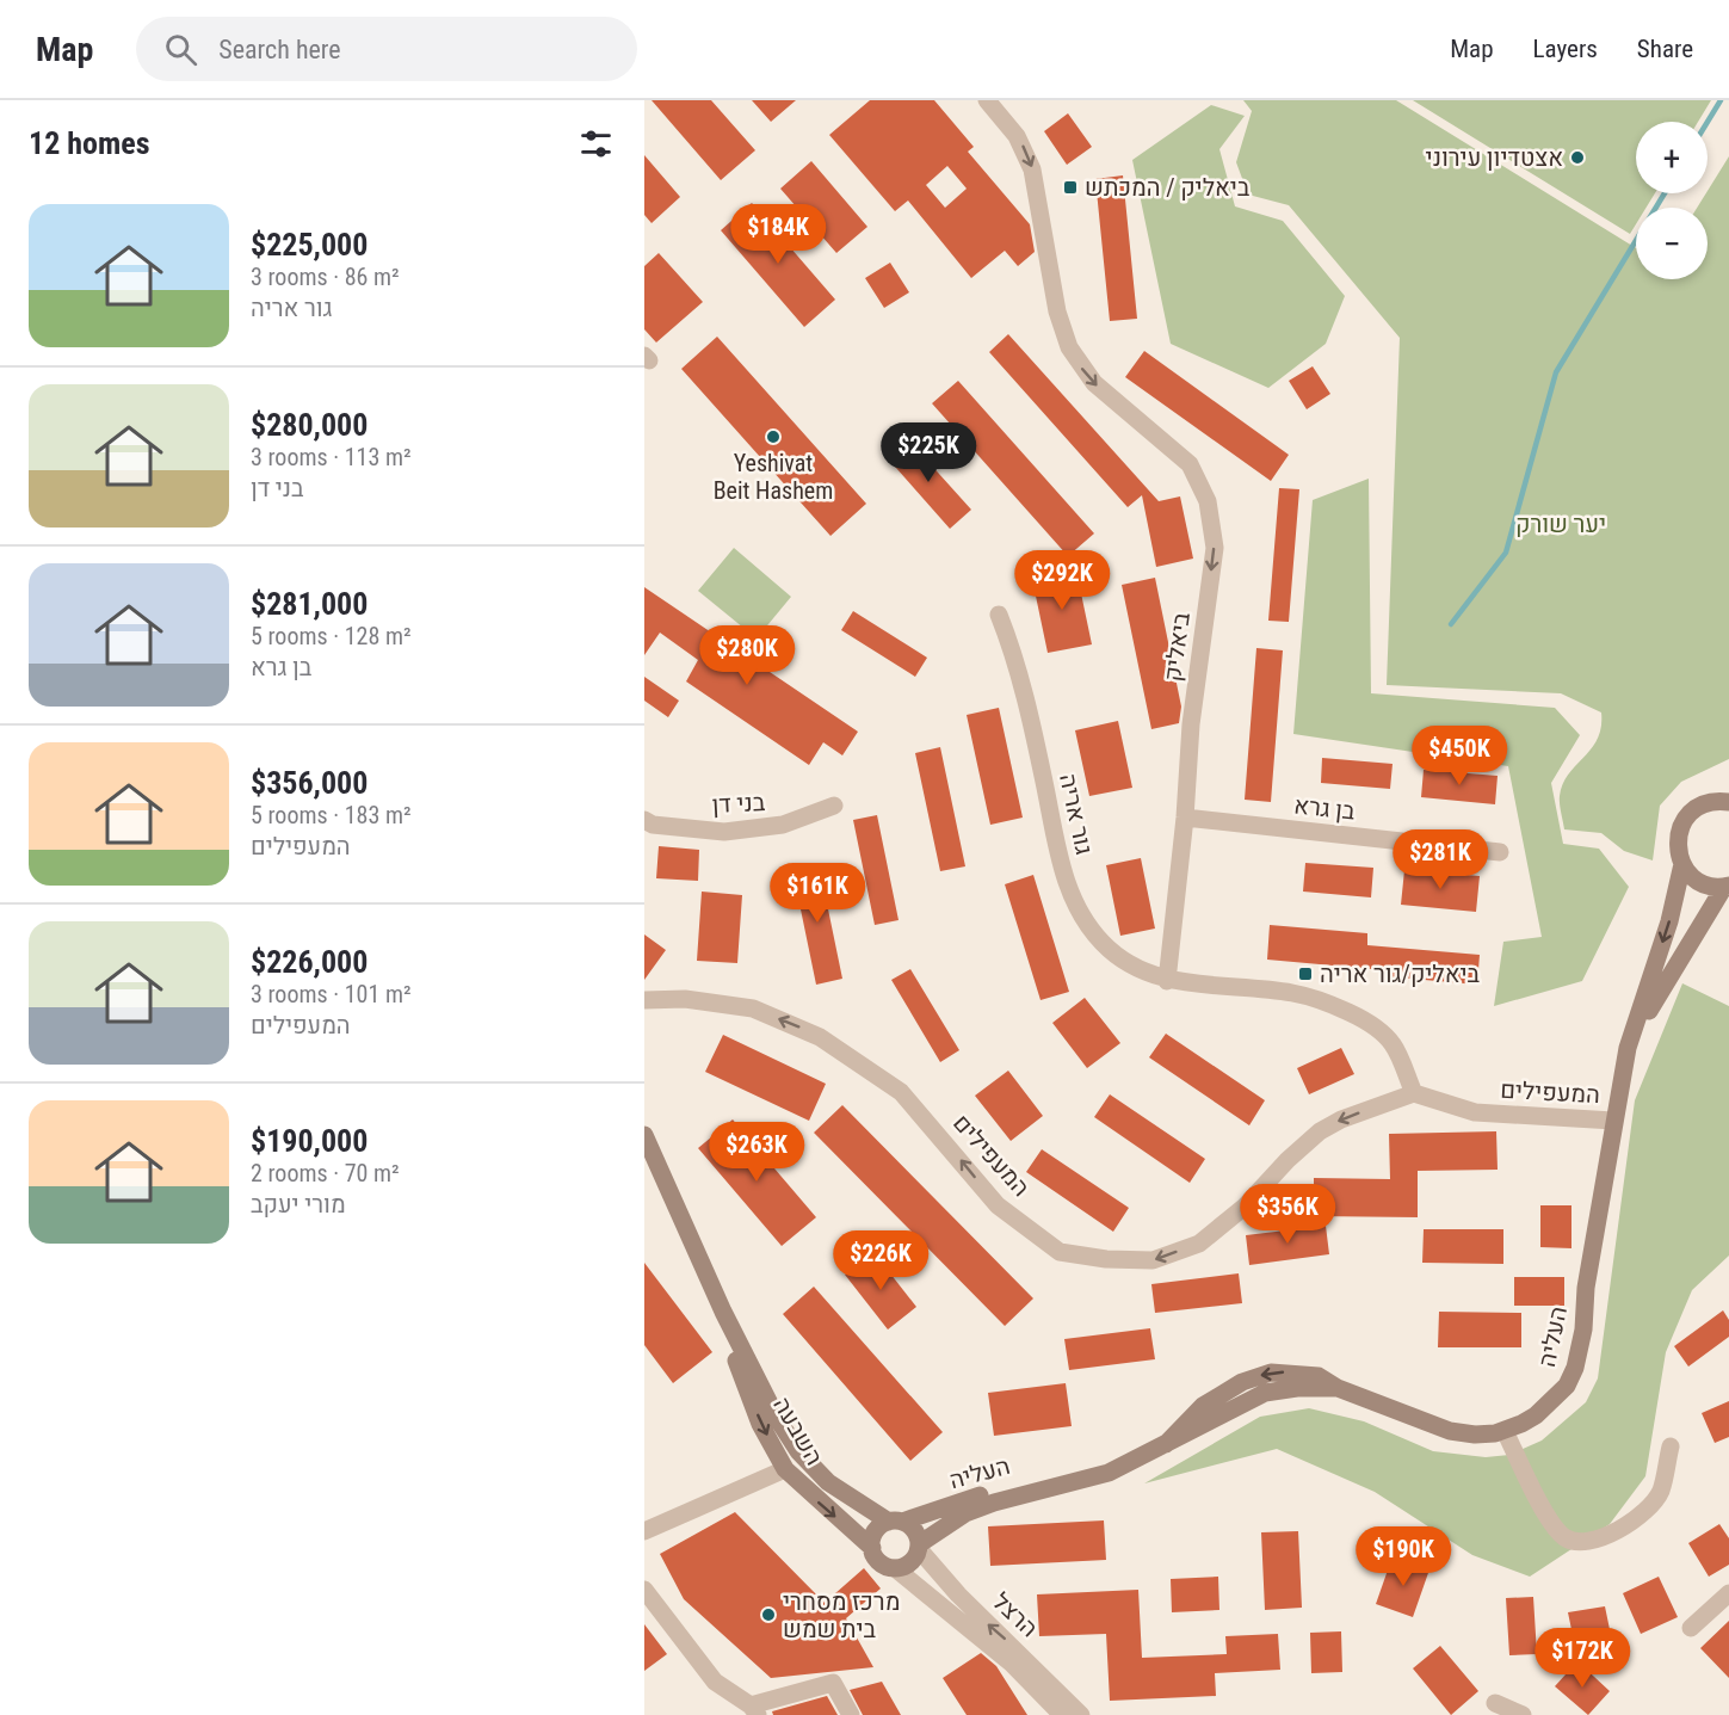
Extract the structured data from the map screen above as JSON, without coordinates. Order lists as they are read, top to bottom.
{
  "streets": {
    "main road": ["העליה", "השבעה"],
    "street": [
      "ביאליק",
      "בני דן",
      "בן גרא",
      "גור אריה",
      "המעפילים",
      "הרצל"
    ]
  },
  "crossings": [
    ["ביאליק", "בן גרא"],
    ["ביאליק", "גור אריה"],
    ["המעפילים", "העליה"],
    ["העליה", "השבעה"],
    ["העליה", "הרצל"],
    ["השבעה", "הרצל"]
  ],
  "one_way": ["ביאליק", "המעפילים"],
  "parks": ["יער שורק"],
  "places": {
    "other": ["אצטדיון עירוני", "Yeshivat Beit Hashem", "מרכז מסחרי בית שמש"],
    "transit": ["ביאליק / המכתש", "ביאליק/גור אריה"]
  },
  "page": {
    "header": "Map",
    "search": "Search here",
    "nav": ["Map", "Layers", "Share"],
    "heading": "12 homes",
    "map_buttons": ["+", "−"],
    "list": [
      {
        "name": "$225,000",
        "note": "3 rooms · 86 m² · גור אריה"
      },
      {
        "name": "$280,000",
        "note": "3 rooms · 113 m² · בני דן"
      },
      {
        "name": "$281,000",
        "note": "5 rooms · 128 m² · בן גרא"
      },
      {
        "name": "$356,000",
        "note": "5 rooms · 183 m² · המעפילים"
      },
      {
        "name": "$226,000",
        "note": "3 rooms · 101 m² · המעפילים"
      },
      {
        "name": "$190,000",
        "note": "2 rooms · 70 m² · מורי יעקב"
      }
    ],
    "price": [
      "$184K",
      "$225K",
      "$292K",
      "$280K",
      "$450K",
      "$281K",
      "$161K",
      "$263K",
      "$356K",
      "$226K",
      "$190K",
      "$172K"
    ]
  }
}
